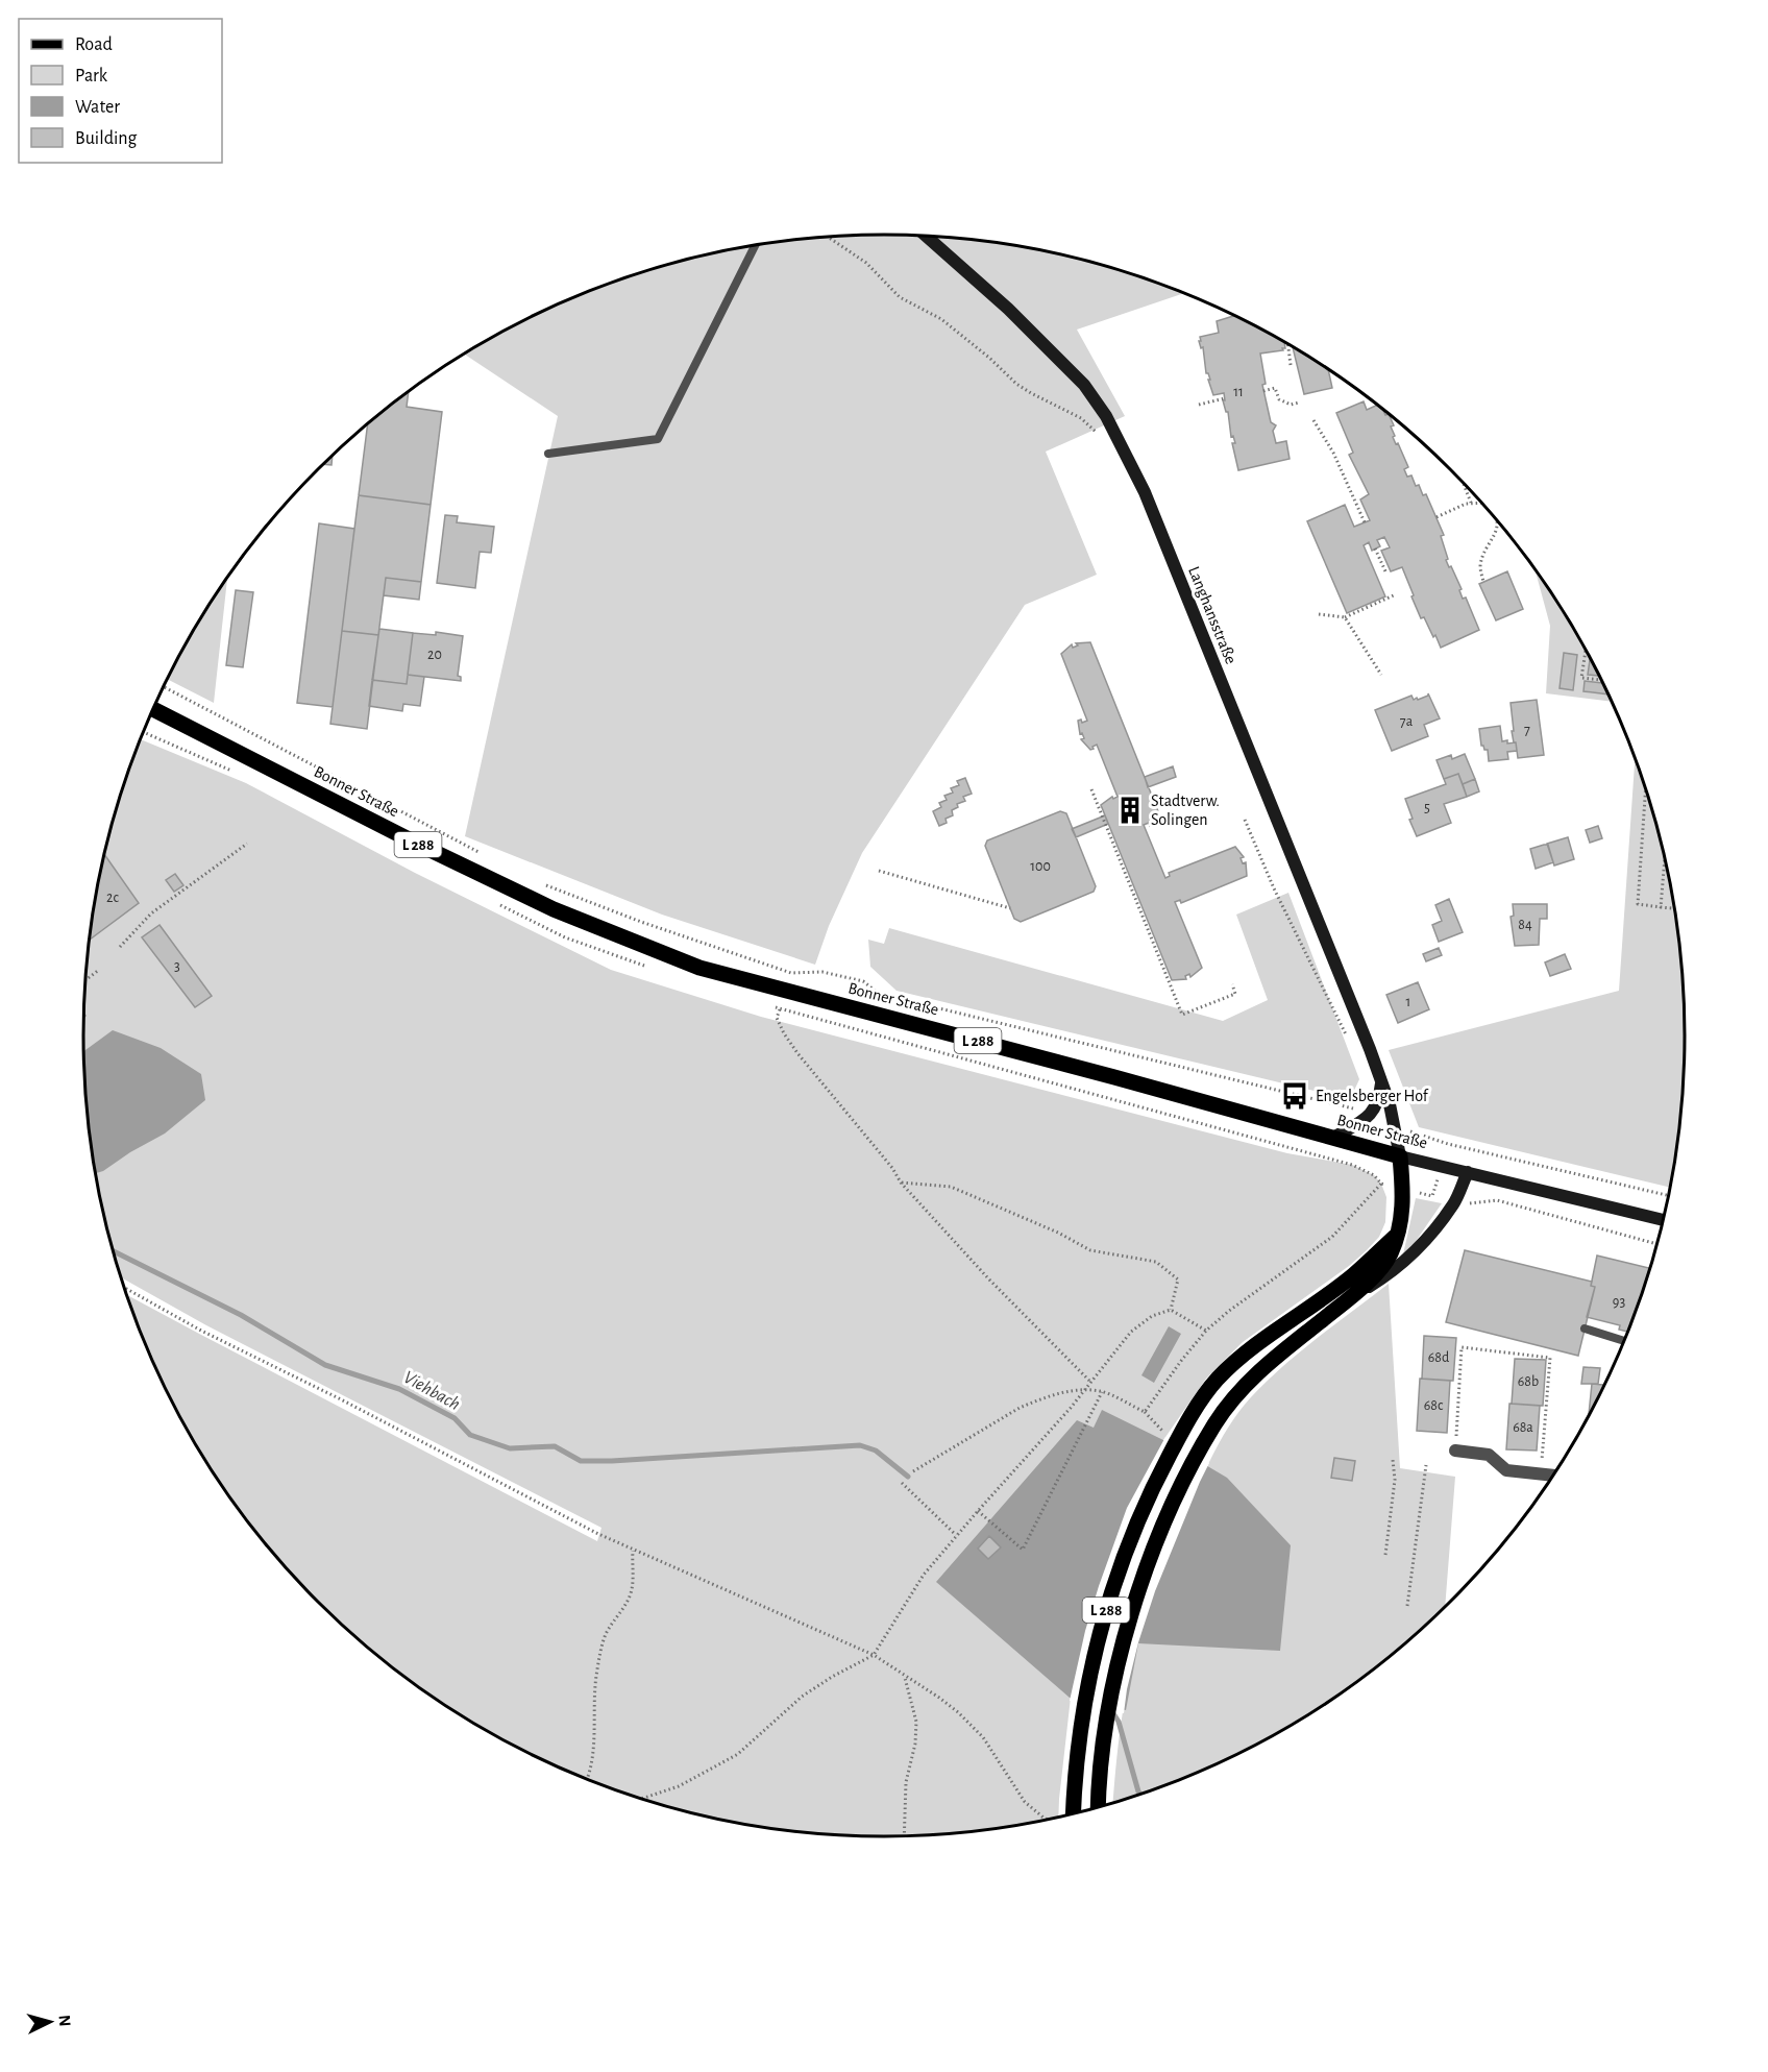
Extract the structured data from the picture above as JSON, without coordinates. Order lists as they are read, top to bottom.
{
  "streets": {
    "main road": ["Bonner Straße", "L 288"],
    "street": ["Langhansstraße"]
  },
  "crossings": [
    ["Langhansstraße", "Bonner Straße"],
    ["Langhansstraße", "L 288"],
    ["Bonner Straße", "L 288"]
  ],
  "water": ["Viehbach"],
  "places": {
    "building": ["Stadtverw. Solingen"],
    "bus stop": ["Engelsberger Hof"]
  },
  "house_numbers": [
    "11",
    "20",
    "7a",
    "7",
    "5",
    "100",
    "2c",
    "84",
    "3",
    "1",
    "93",
    "68d",
    "68b",
    "68c",
    "68a"
  ],
  "legend": [
    "Road",
    "Park",
    "Water",
    "Building"
  ],
  "north": "right"
}
